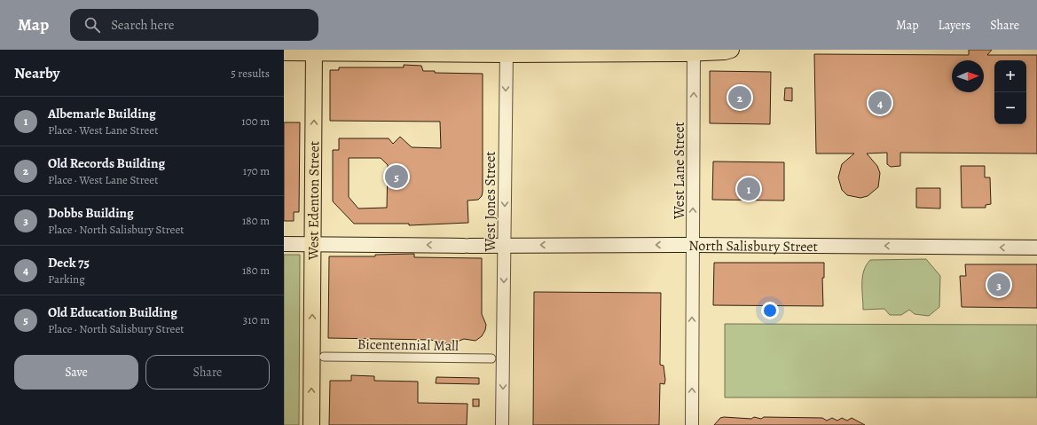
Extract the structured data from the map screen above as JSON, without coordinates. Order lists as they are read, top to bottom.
{
  "streets": {
    "main road": ["West Edenton Street", "North Salisbury Street"],
    "street": ["West Lane Street", "West Jones Street", "Bicentennial Mall"]
  },
  "crossings": [
    ["West Lane Street", "North Salisbury Street"],
    ["West Edenton Street", "North Salisbury Street"],
    ["West Edenton Street", "Bicentennial Mall"],
    ["West Jones Street", "North Salisbury Street"]
  ],
  "one_way": [
    "West Lane Street",
    "West Edenton Street",
    "West Jones Street",
    "North Salisbury Street"
  ],
  "north": "right",
  "page": {
    "header": "Map",
    "search": "Search here",
    "nav": ["Map", "Layers", "Share"],
    "heading": ["Nearby", "5 results"],
    "map_buttons": ["+", "−"],
    "pins": [
      "2",
      "4",
      "5",
      "1",
      "3"
    ],
    "list": [
      {
        "mark": "1",
        "name": "Albemarle Building",
        "note": "Place · West Lane Street",
        "value": "100 m"
      },
      {
        "mark": "2",
        "name": "Old Records Building",
        "note": "Place · West Lane Street",
        "value": "170 m"
      },
      {
        "mark": "3",
        "name": "Dobbs Building",
        "note": "Place · North Salisbury Street",
        "value": "180 m"
      },
      {
        "mark": "4",
        "name": "Deck 75",
        "note": "Parking",
        "value": "180 m"
      },
      {
        "mark": "5",
        "name": "Old Education Building",
        "note": "Place · North Salisbury Street",
        "value": "310 m"
      }
    ],
    "buttons": ["Save", "Share"]
  }
}
